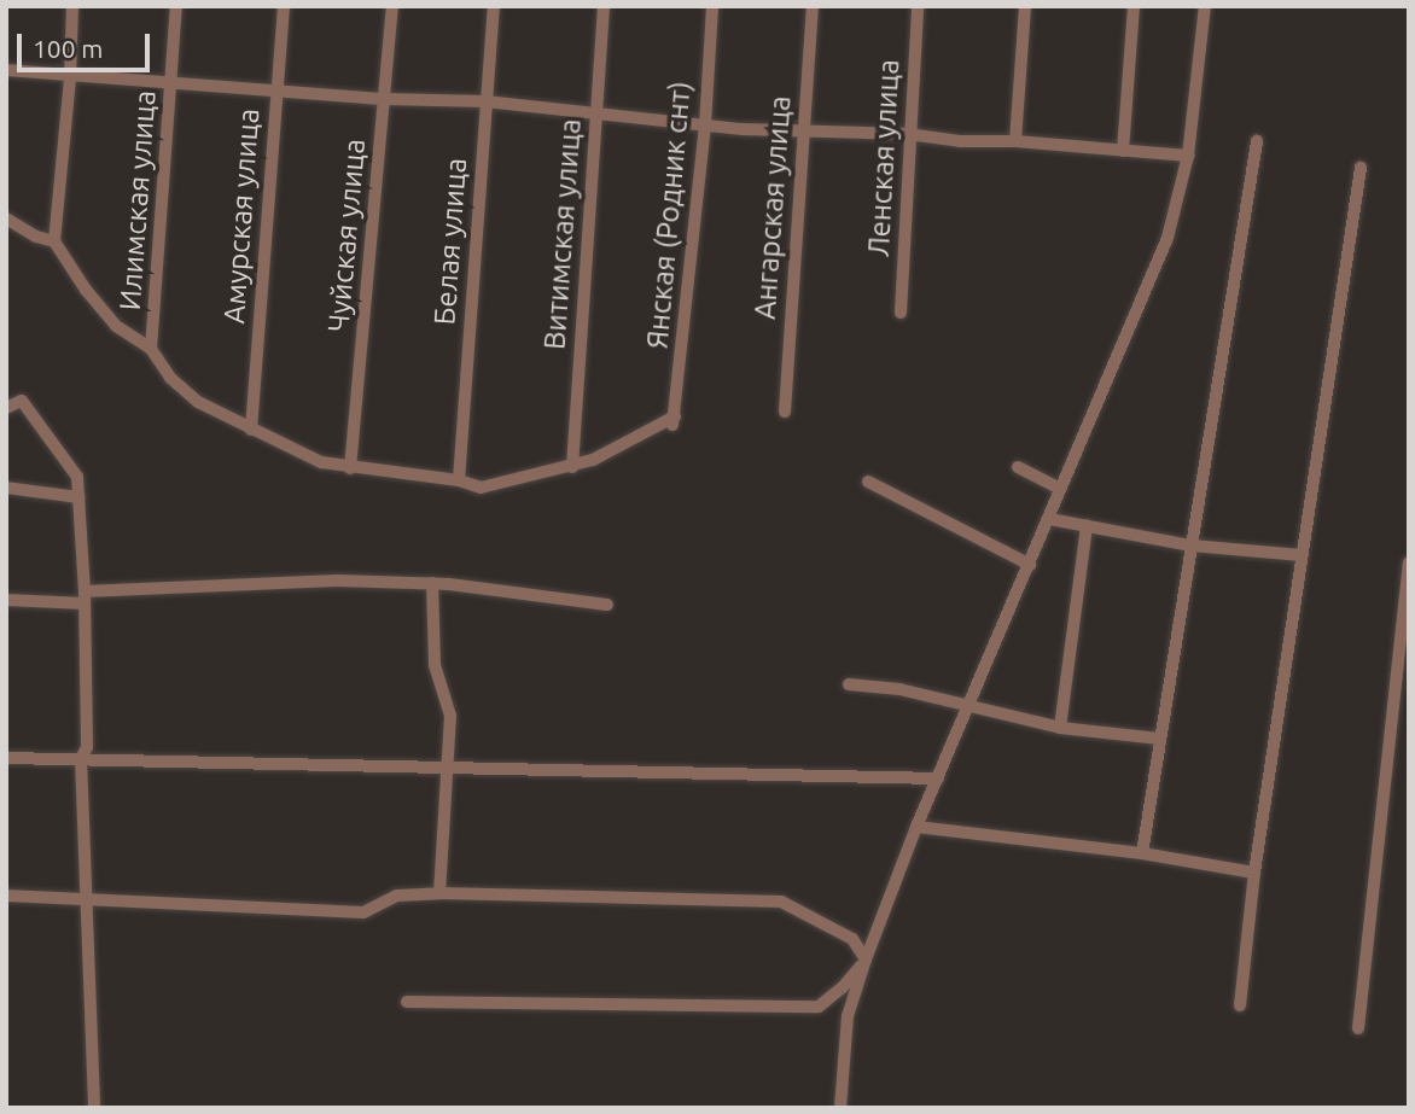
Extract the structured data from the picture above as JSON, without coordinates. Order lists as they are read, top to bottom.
{
  "streets": {
    "street": [
      "Ленская улица",
      "Илимская улица",
      "Ангарская улица",
      "Янская (Родник снт)",
      "Амурская улица",
      "Витимская улица",
      "Чуйская улица",
      "Белая улица"
    ]
  },
  "crossings": [
    ["Янская (Родник снт)", "Витимская улица"]
  ],
  "scale_bar": "100 m"
}
